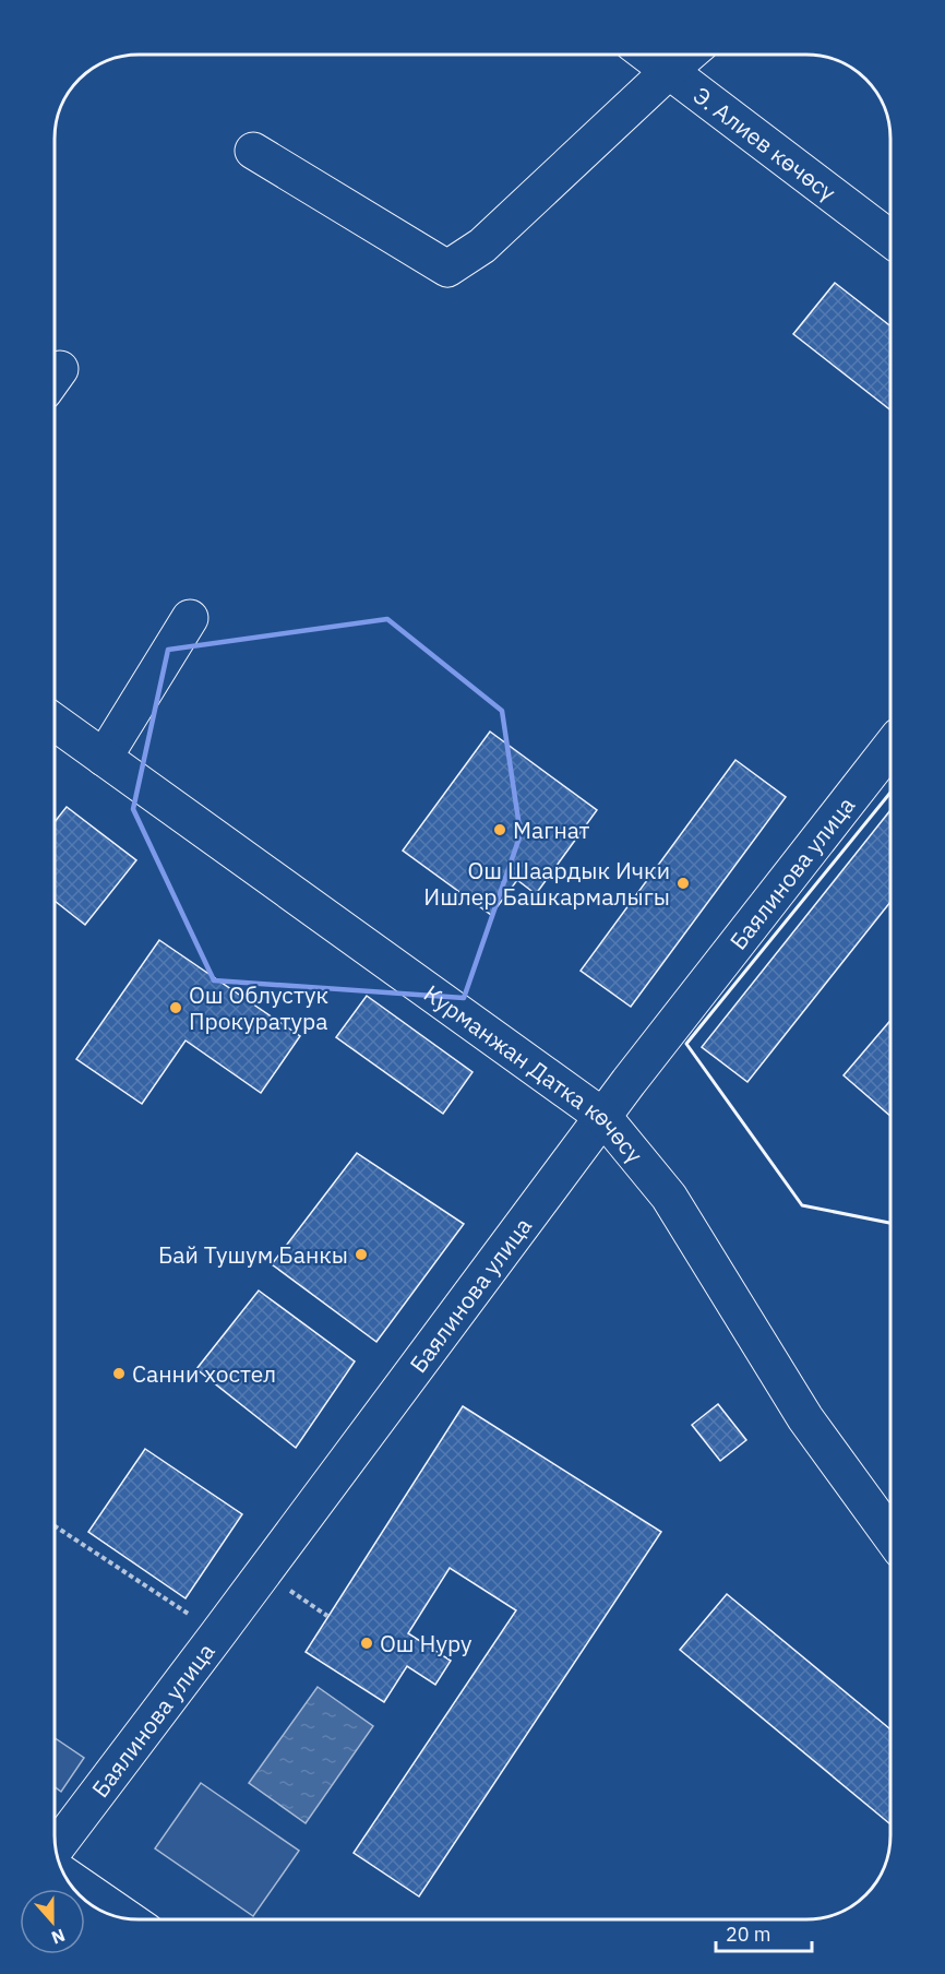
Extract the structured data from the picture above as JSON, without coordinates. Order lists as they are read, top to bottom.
{
  "streets": {
    "street": ["Э. Алиев көчөсү", "Баялинова улица", "Курманжан Датка көчөсү"]
  },
  "crossings": [
    ["Баялинова улица", "Курманжан Датка көчөсү"]
  ],
  "places": [
    "Магнат",
    "Ош Шаардык Ички Ишлер Башкармалыгы",
    "Ош Облустук Прокуратура",
    "Бай Тушум Банкы",
    "Санни хостел",
    "Ош Нуру"
  ],
  "scale_bar": "20 m",
  "north": "bottom"
}
